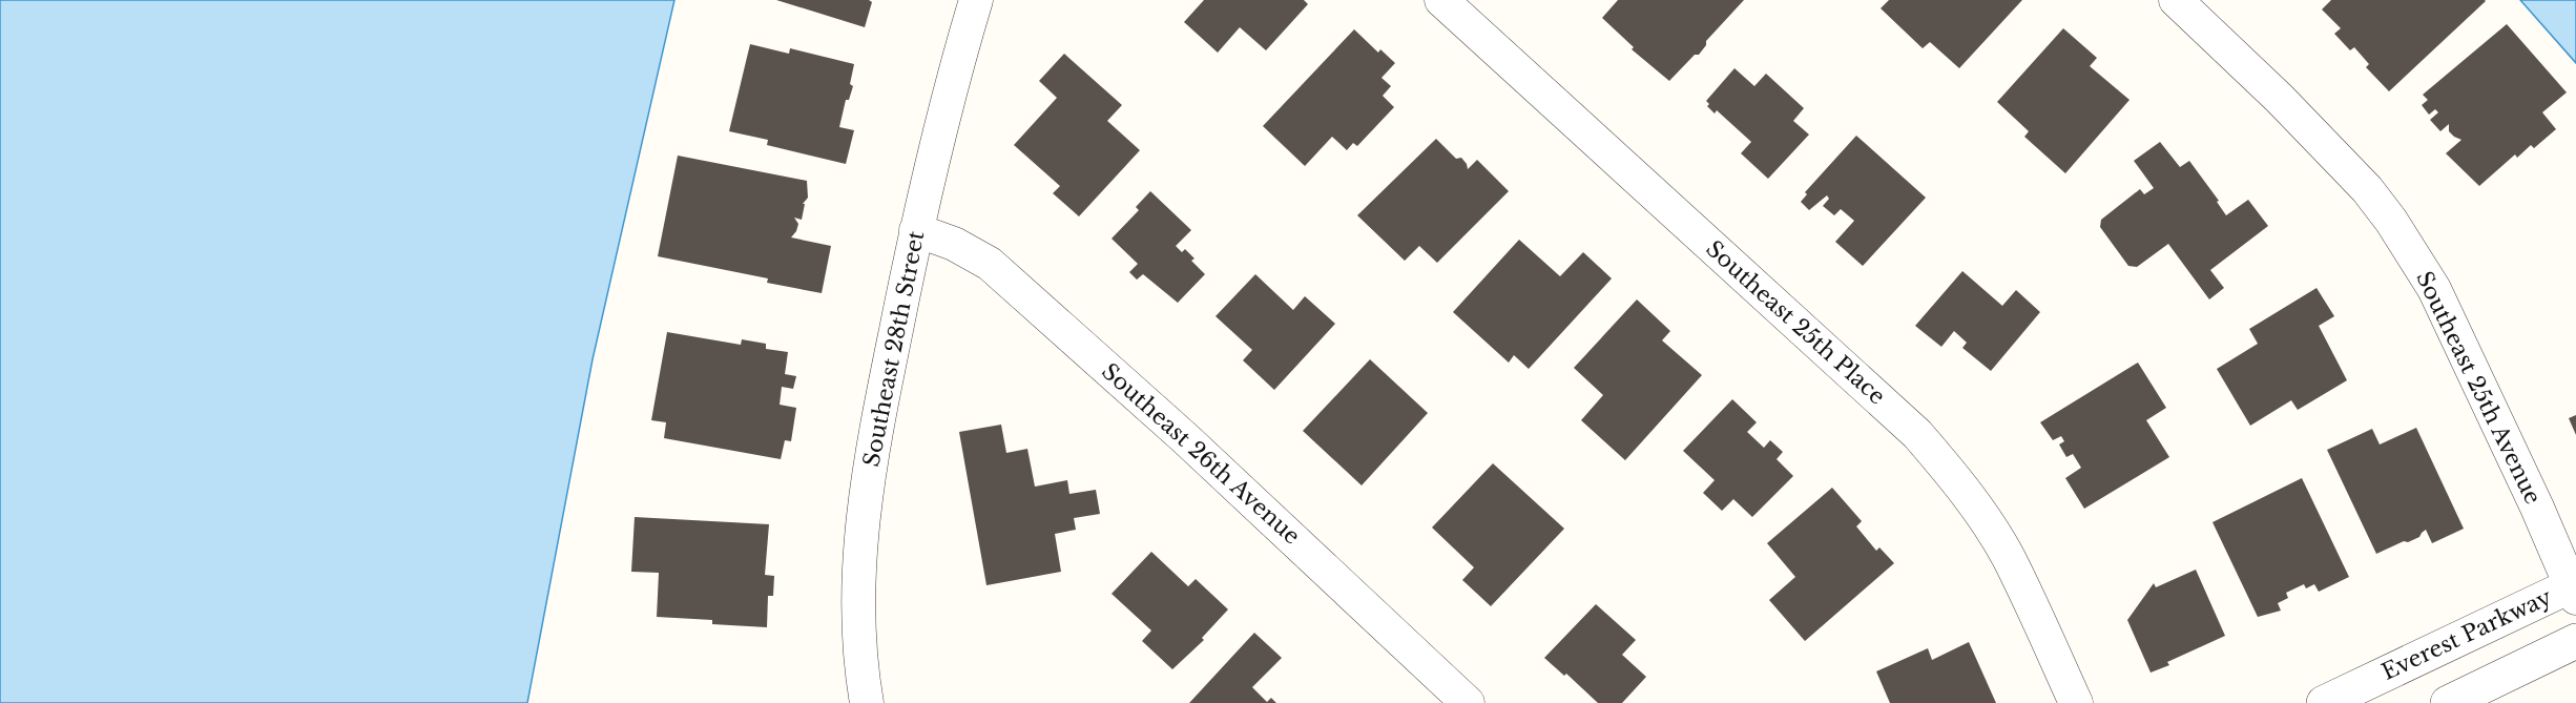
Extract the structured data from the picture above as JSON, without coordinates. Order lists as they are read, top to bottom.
{
  "streets": {
    "street": [
      "Southeast 25th Place",
      "Southeast 28th Street",
      "Southeast 25th Avenue",
      "Southeast 26th Avenue",
      "Everest Parkway"
    ]
  },
  "crossings": [
    ["Southeast 28th Street", "Southeast 26th Avenue"],
    ["Southeast 25th Avenue", "Everest Parkway"]
  ]
}
